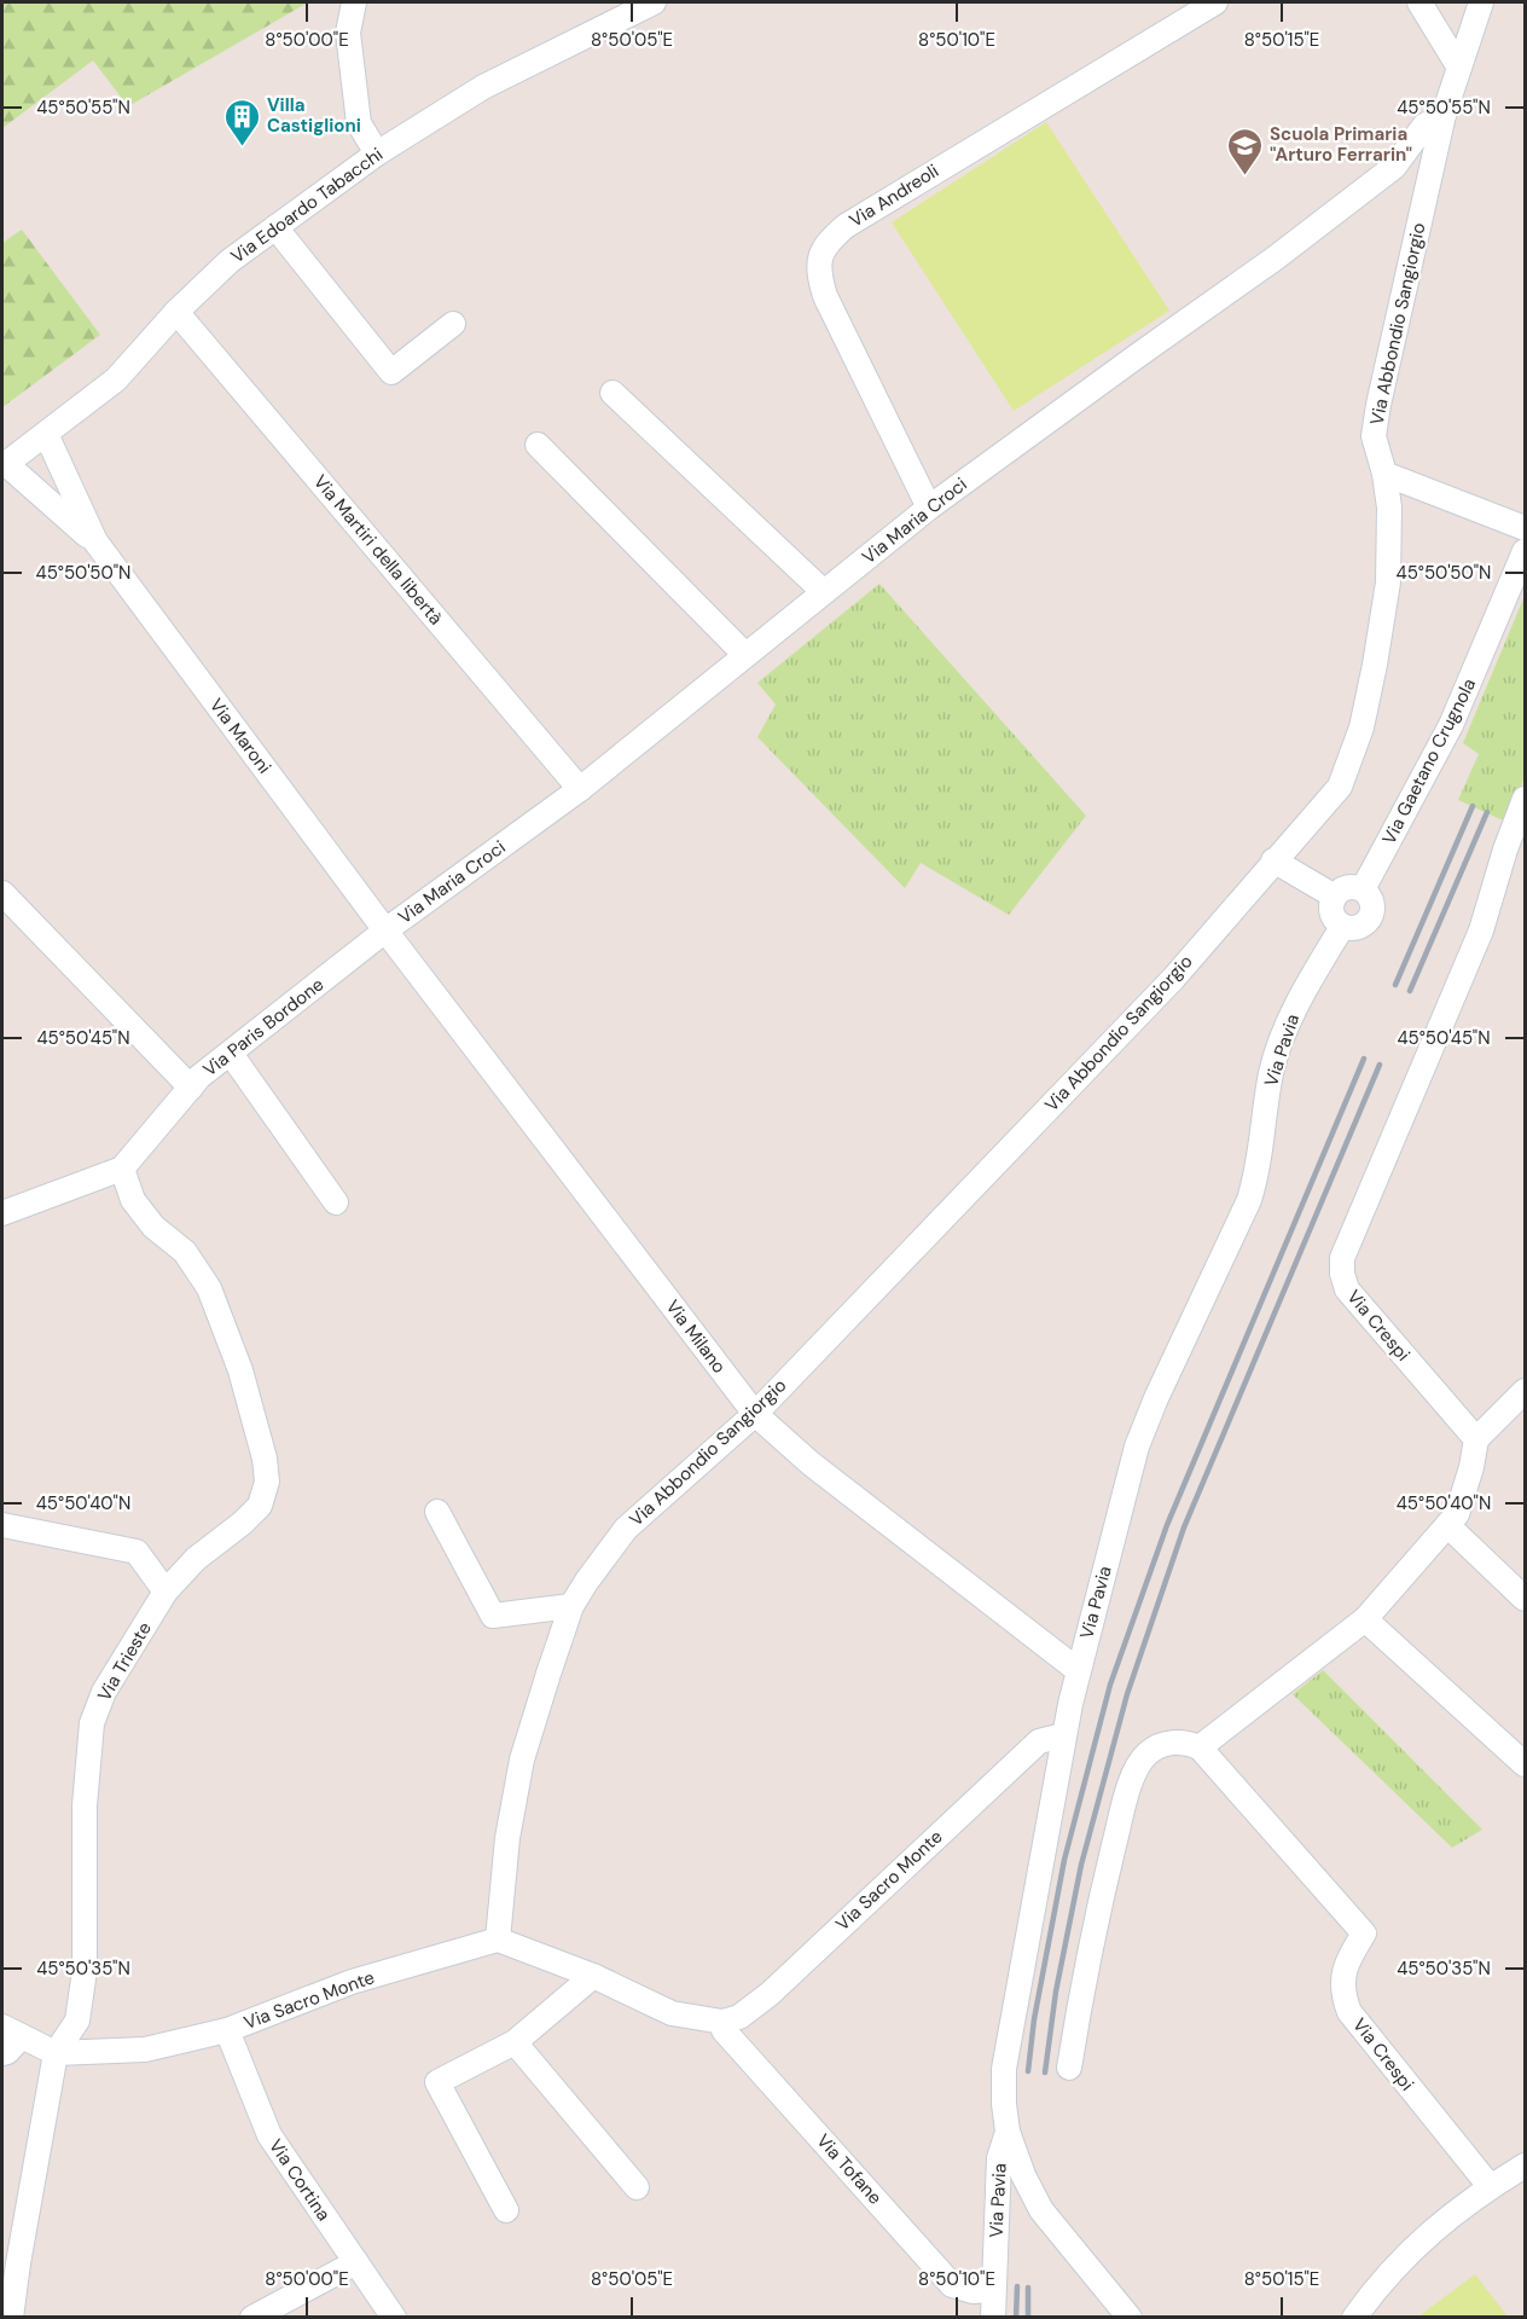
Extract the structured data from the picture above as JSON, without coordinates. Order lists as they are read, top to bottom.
{
  "streets": {
    "street": [
      "Via Andreoli",
      "Via Edoardo Tabacchi",
      "Via Abbondio Sangiorgio",
      "Via Maria Croci",
      "Via Martiri della libertà",
      "Via Maroni",
      "Via Gaetano Crugnola",
      "Via Paris Bordone",
      "Via Pavia",
      "Via Crespi",
      "Via Milano",
      "Via Trieste",
      "Via Sacro Monte",
      "Via Tofane",
      "Via Cortina"
    ]
  },
  "crossings": [
    ["Via Andreoli", "Via Maria Croci"],
    ["Via Edoardo Tabacchi", "Via Martiri della libertà"],
    ["Via Edoardo Tabacchi", "Via Maroni"],
    ["Via Abbondio Sangiorgio", "Via Maria Croci"],
    ["Via Abbondio Sangiorgio", "Via Milano"],
    ["Via Abbondio Sangiorgio", "Via Sacro Monte"],
    ["Via Maria Croci", "Via Martiri della libertà"],
    ["Via Maria Croci", "Via Maroni"],
    ["Via Maria Croci", "Via Paris Bordone"],
    ["Via Maria Croci", "Via Milano"],
    ["Via Maroni", "Via Paris Bordone"],
    ["Via Maroni", "Via Milano"],
    ["Via Gaetano Crugnola", "Via Pavia"],
    ["Via Paris Bordone", "Via Milano"],
    ["Via Paris Bordone", "Via Trieste"],
    ["Via Pavia", "Via Milano"],
    ["Via Pavia", "Via Sacro Monte"],
    ["Via Pavia", "Via Tofane"],
    ["Via Trieste", "Via Sacro Monte"],
    ["Via Sacro Monte", "Via Tofane"],
    ["Via Sacro Monte", "Via Cortina"]
  ],
  "places": {
    "building": ["Villa Castiglioni"],
    "school or university": ["Scuola Primaria \"Arturo Ferrarin\""]
  },
  "coordinates": [
    "8°50'00\"E",
    "8°50'05\"E",
    "8°50'10\"E",
    "8°50'15\"E",
    "45°50'55\"N",
    "45°50'50\"N",
    "45°50'45\"N",
    "45°50'40\"N",
    "45°50'35\"N"
  ]
}
